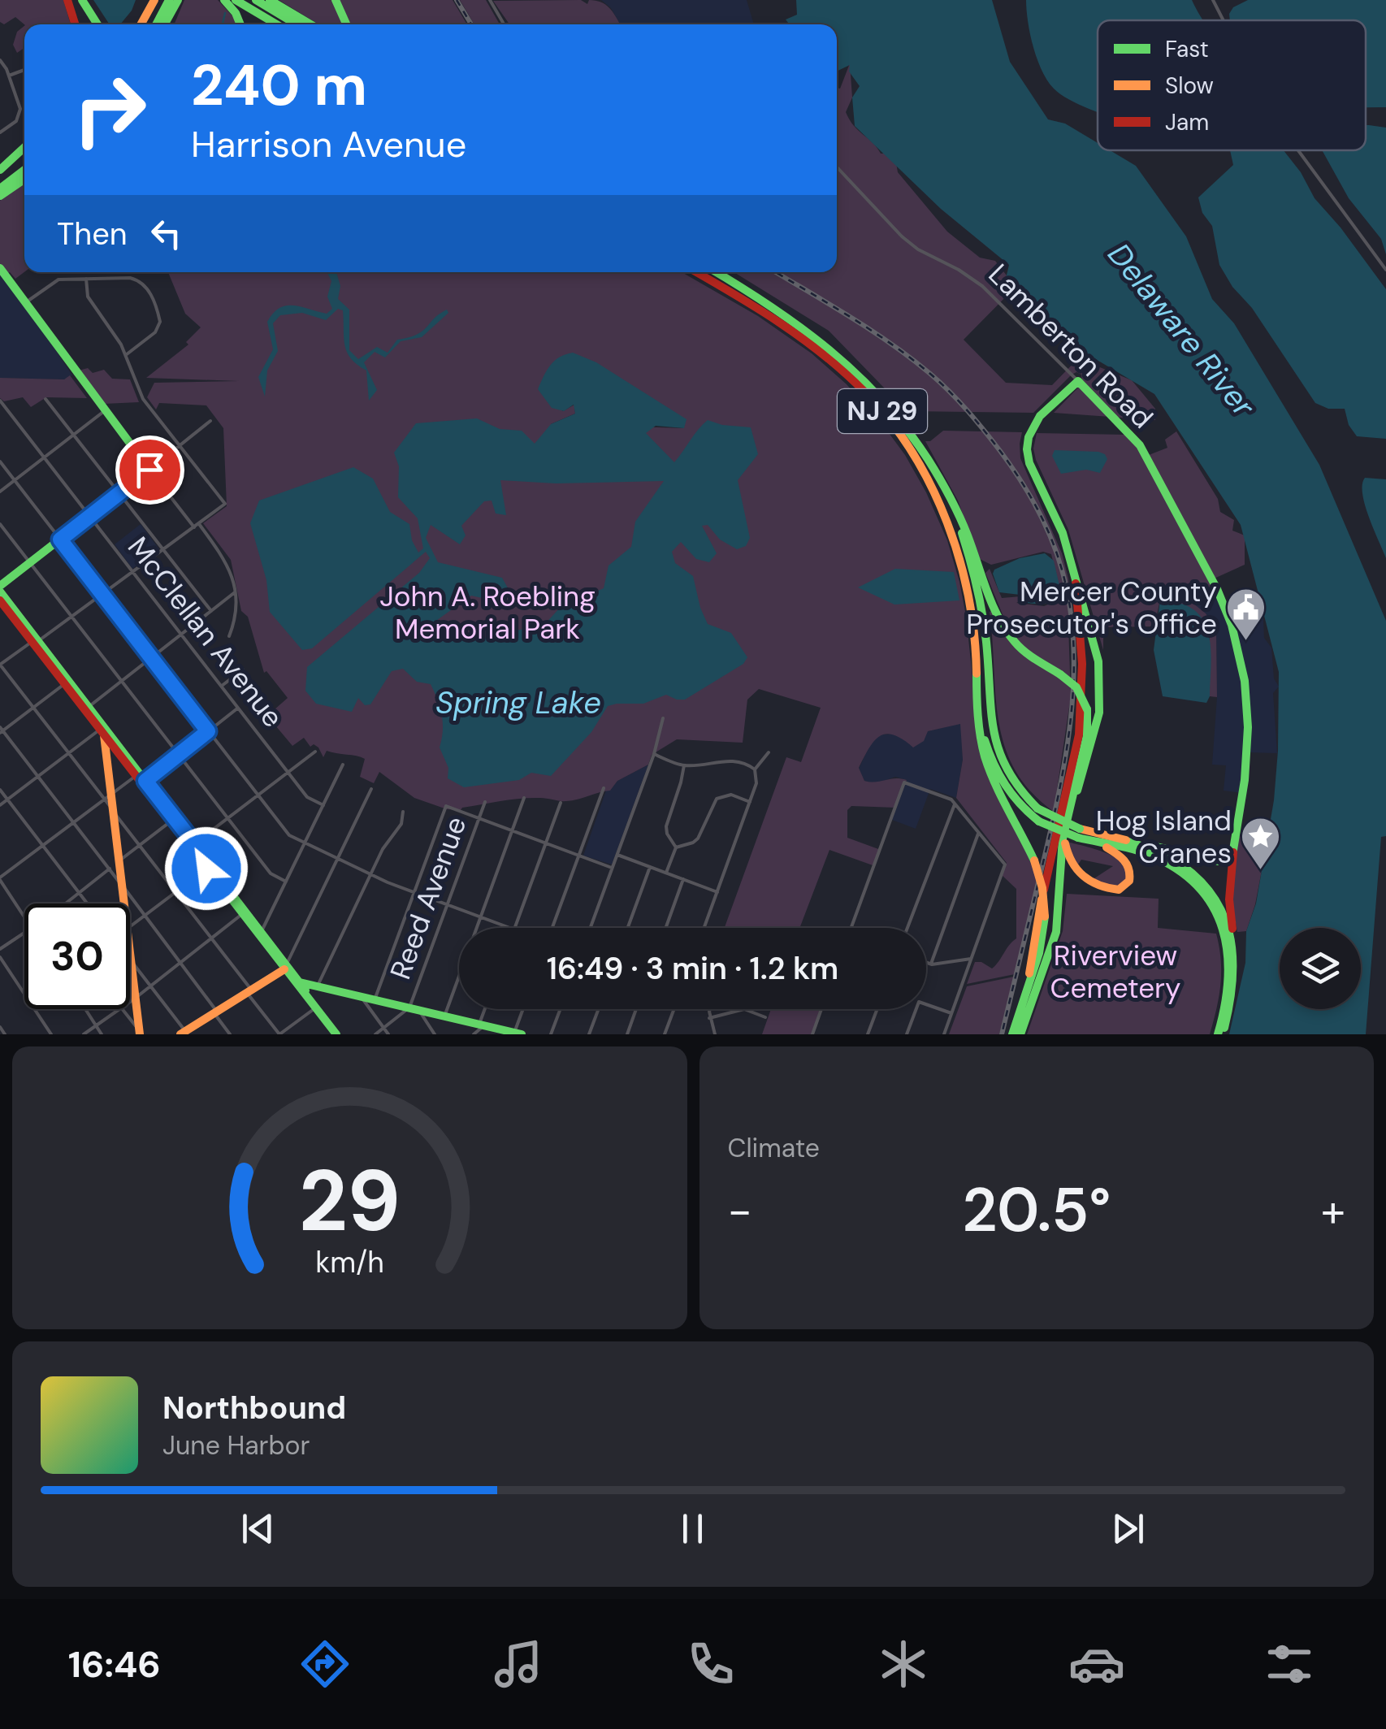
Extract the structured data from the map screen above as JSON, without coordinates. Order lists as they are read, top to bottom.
{
  "streets": {
    "main road": ["Lamberton Road", "NJ 29"],
    "street": ["McClellan Avenue", "Reed Avenue"]
  },
  "crossings": [
    ["Lamberton Road", "NJ 29"]
  ],
  "water": ["Delaware River", "Spring Lake"],
  "parks": ["John A. Roebling Memorial Park", "Riverview Cemetery"],
  "places": {
    "public building": ["Mercer County Prosecutor's Office"],
    "place": ["Hog Island Cranes"]
  },
  "legend": ["Fast", "Slow", "Jam"],
  "page": {
    "turn": ["240 m", "Harrison Avenue"],
    "then": "Then",
    "limit": "30",
    "trip": "16:49 · 3 min · 1.2 km",
    "tile": "Climate",
    "heat": ["−", "20.5°", "+"],
    "song": ["Northbound", "June Harbor"],
    "tabs": "16:46",
    "gauge": ["29", "km/h"]
  }
}
